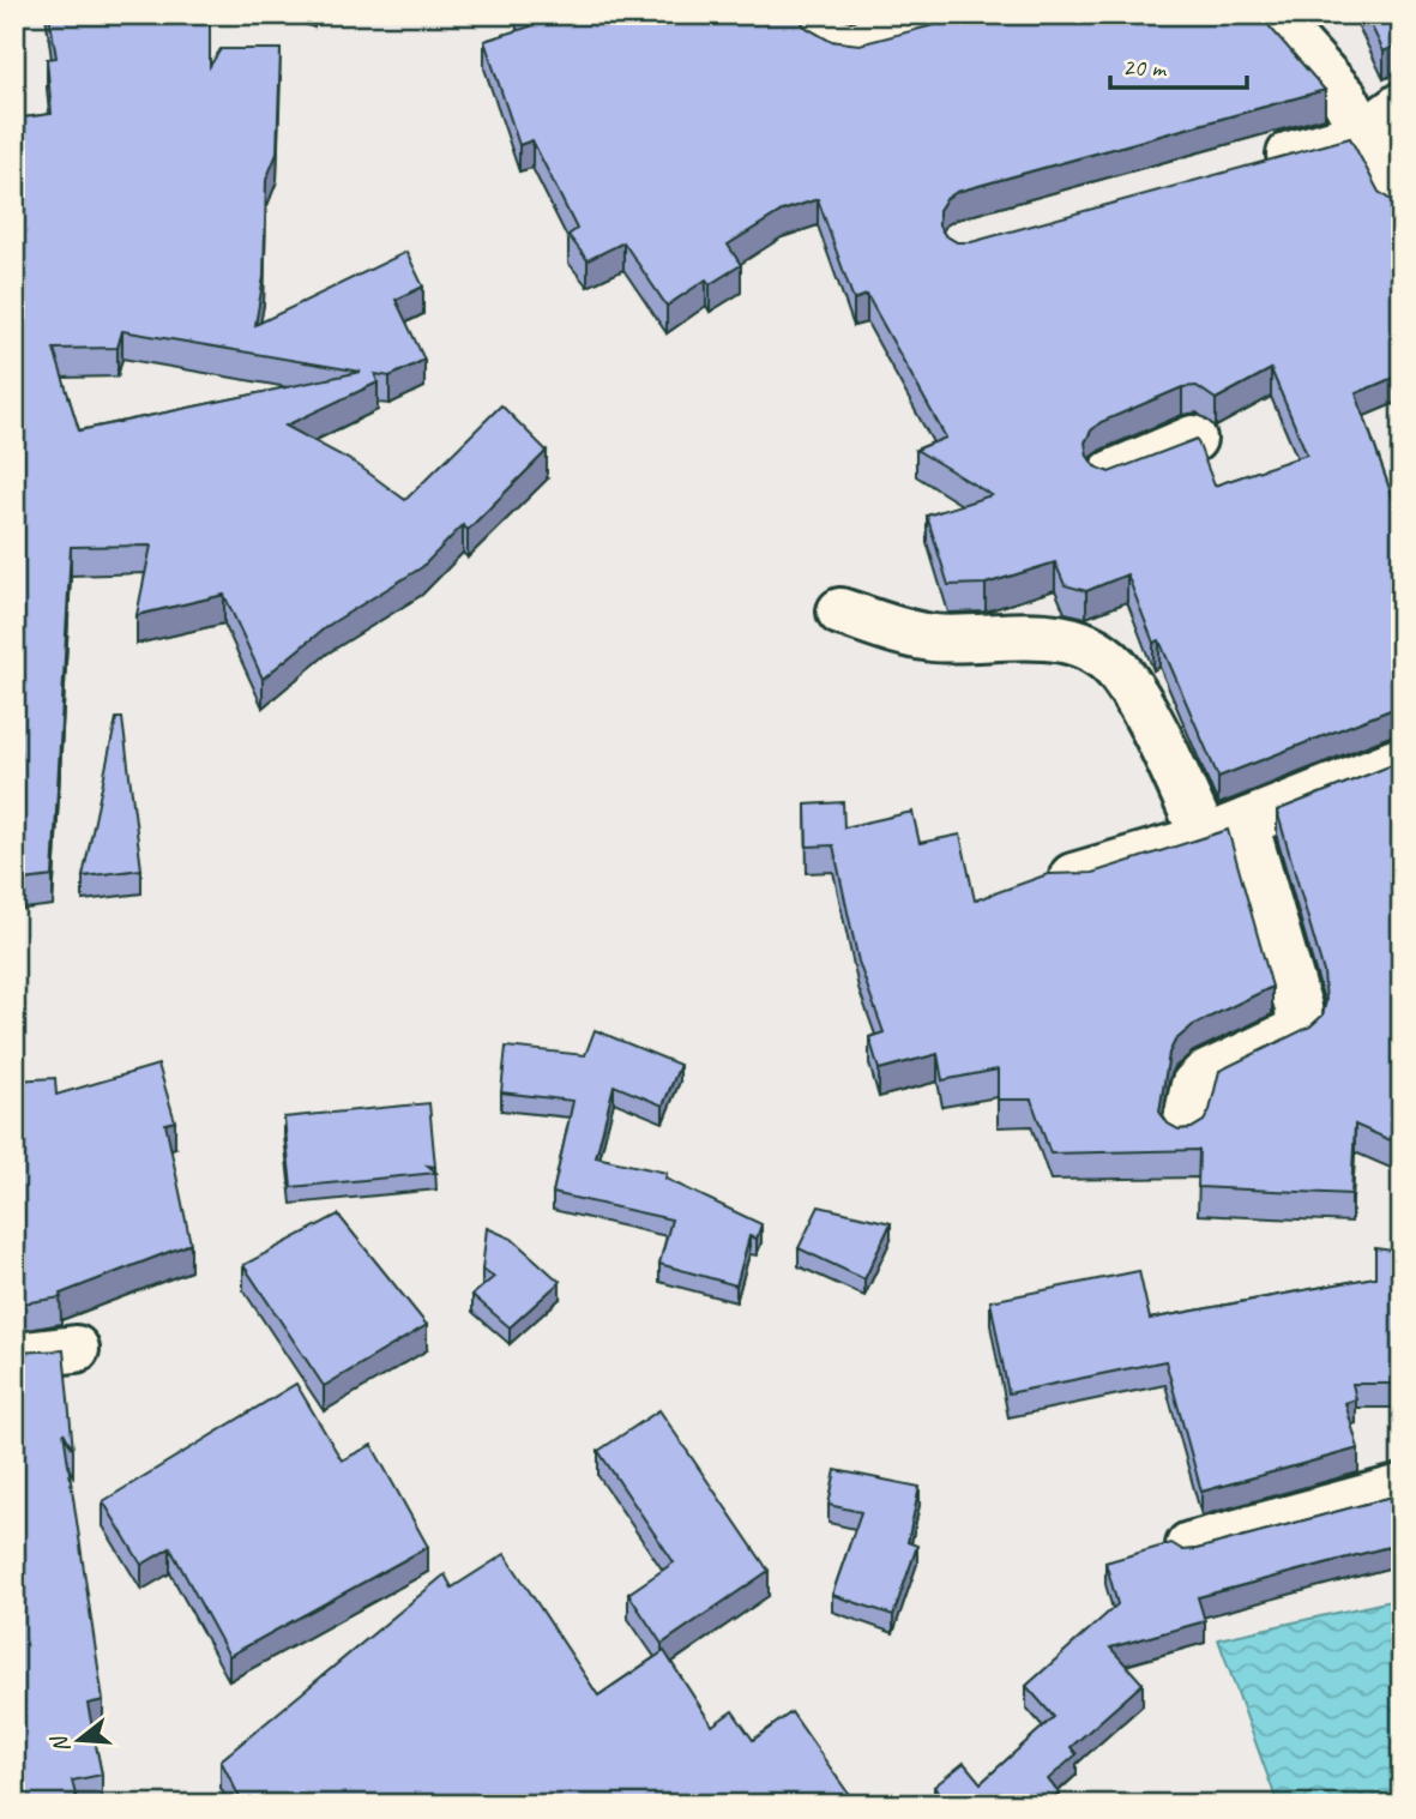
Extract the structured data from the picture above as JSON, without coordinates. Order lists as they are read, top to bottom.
{
  "scale_bar": "20 m",
  "north": "left"
}
